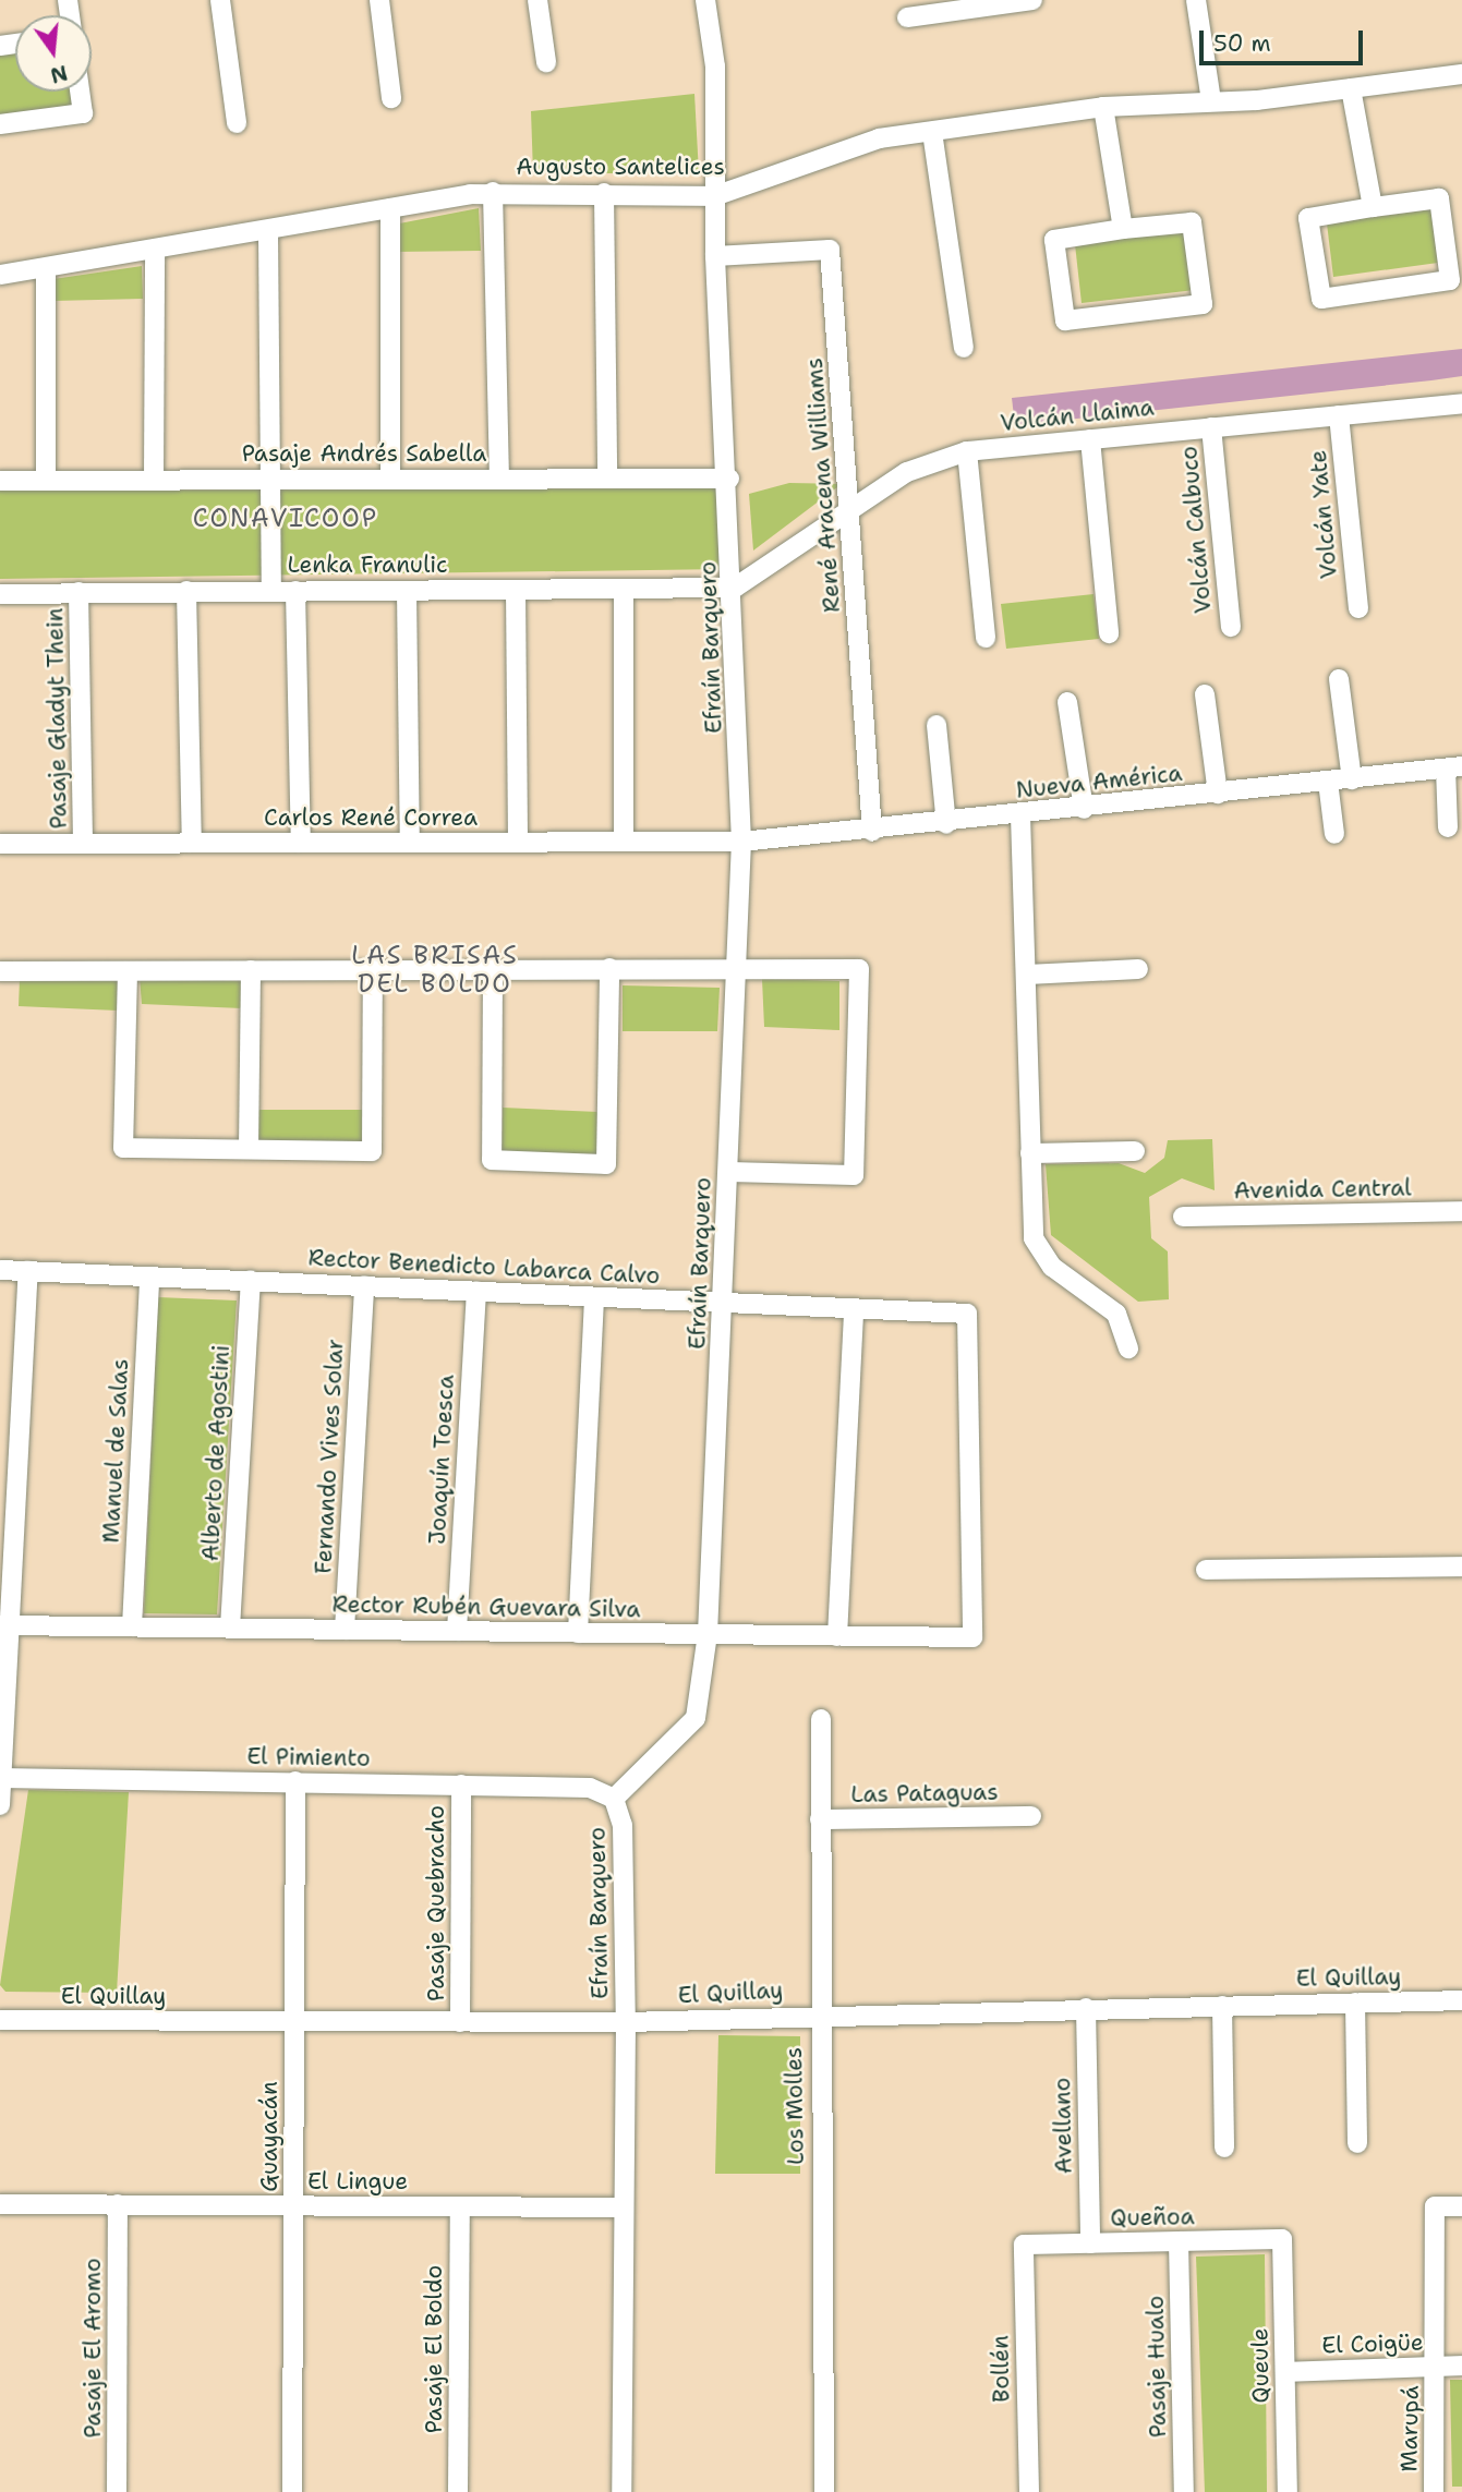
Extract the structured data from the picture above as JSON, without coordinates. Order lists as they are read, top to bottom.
{
  "streets": {
    "street": [
      "Augusto Santelices",
      "Volcán Llaima",
      "Pasaje Andrés Sabella",
      "René Aracena Williams",
      "Volcán Yate",
      "Volcán Calbuco",
      "Lenka Franulic",
      "Efraín Barquero",
      "Pasaje Gladyt Thein",
      "Nueva América",
      "Carlos René Correa",
      "Avenida Central",
      "Rector Benedicto Labarca Calvo",
      "Manuel de Salas",
      "Alberto de Agostini",
      "Fernando Vives Solar",
      "Joaquín Toesca",
      "Rector Rubén Guevara Silva",
      "El Pimiento",
      "Las Pataguas",
      "Pasaje Quebracho",
      "El Quillay",
      "Los Molles",
      "Avellano",
      "Guayacán",
      "El Lingue",
      "Queñoa",
      "El Coigüe",
      "Pasaje El Aromo",
      "Pasaje El Boldo",
      "Queule",
      "Pasaje Hualo",
      "Bollén",
      "Marupá"
    ]
  },
  "crossings": [
    ["Augusto Santelices", "Efraín Barquero"],
    ["Volcán Llaima", "René Aracena Williams"],
    ["Volcán Llaima", "Volcán Yate"],
    ["Volcán Llaima", "Volcán Calbuco"],
    ["Volcán Llaima", "Lenka Franulic"],
    ["Volcán Llaima", "Efraín Barquero"],
    ["Pasaje Andrés Sabella", "Efraín Barquero"],
    ["René Aracena Williams", "Efraín Barquero"],
    ["René Aracena Williams", "Nueva América"],
    ["Lenka Franulic", "Efraín Barquero"],
    ["Lenka Franulic", "Pasaje Gladyt Thein"],
    ["Efraín Barquero", "Nueva América"],
    ["Efraín Barquero", "Carlos René Correa"],
    ["Efraín Barquero", "Rector Benedicto Labarca Calvo"],
    ["Efraín Barquero", "Rector Rubén Guevara Silva"],
    ["Efraín Barquero", "El Pimiento"],
    ["Efraín Barquero", "El Quillay"],
    ["Efraín Barquero", "El Lingue"],
    ["Pasaje Gladyt Thein", "Carlos René Correa"],
    ["Nueva América", "Carlos René Correa"],
    ["Rector Benedicto Labarca Calvo", "Manuel de Salas"],
    ["Rector Benedicto Labarca Calvo", "Alberto de Agostini"],
    ["Rector Benedicto Labarca Calvo", "Fernando Vives Solar"],
    ["Rector Benedicto Labarca Calvo", "Joaquín Toesca"],
    ["Rector Benedicto Labarca Calvo", "Rector Rubén Guevara Silva"],
    ["Manuel de Salas", "Rector Rubén Guevara Silva"],
    ["Alberto de Agostini", "Rector Rubén Guevara Silva"],
    ["Fernando Vives Solar", "Rector Rubén Guevara Silva"],
    ["Joaquín Toesca", "Rector Rubén Guevara Silva"],
    ["El Pimiento", "Pasaje Quebracho"],
    ["El Pimiento", "Guayacán"],
    ["Las Pataguas", "Los Molles"],
    ["Pasaje Quebracho", "El Quillay"],
    ["El Quillay", "Los Molles"],
    ["El Quillay", "Avellano"],
    ["El Quillay", "Guayacán"],
    ["Avellano", "Queñoa"],
    ["Guayacán", "El Lingue"],
    ["El Lingue", "Pasaje El Aromo"],
    ["El Lingue", "Pasaje El Boldo"],
    ["Queñoa", "Queule"],
    ["Queñoa", "Pasaje Hualo"],
    ["Queñoa", "Bollén"],
    ["El Coigüe", "Queule"],
    ["El Coigüe", "Marupá"]
  ],
  "districts": ["CONAVICOOP", "LAS BRISAS DEL BOLDO"],
  "scale_bar": "50 m",
  "north": "bottom"
}
